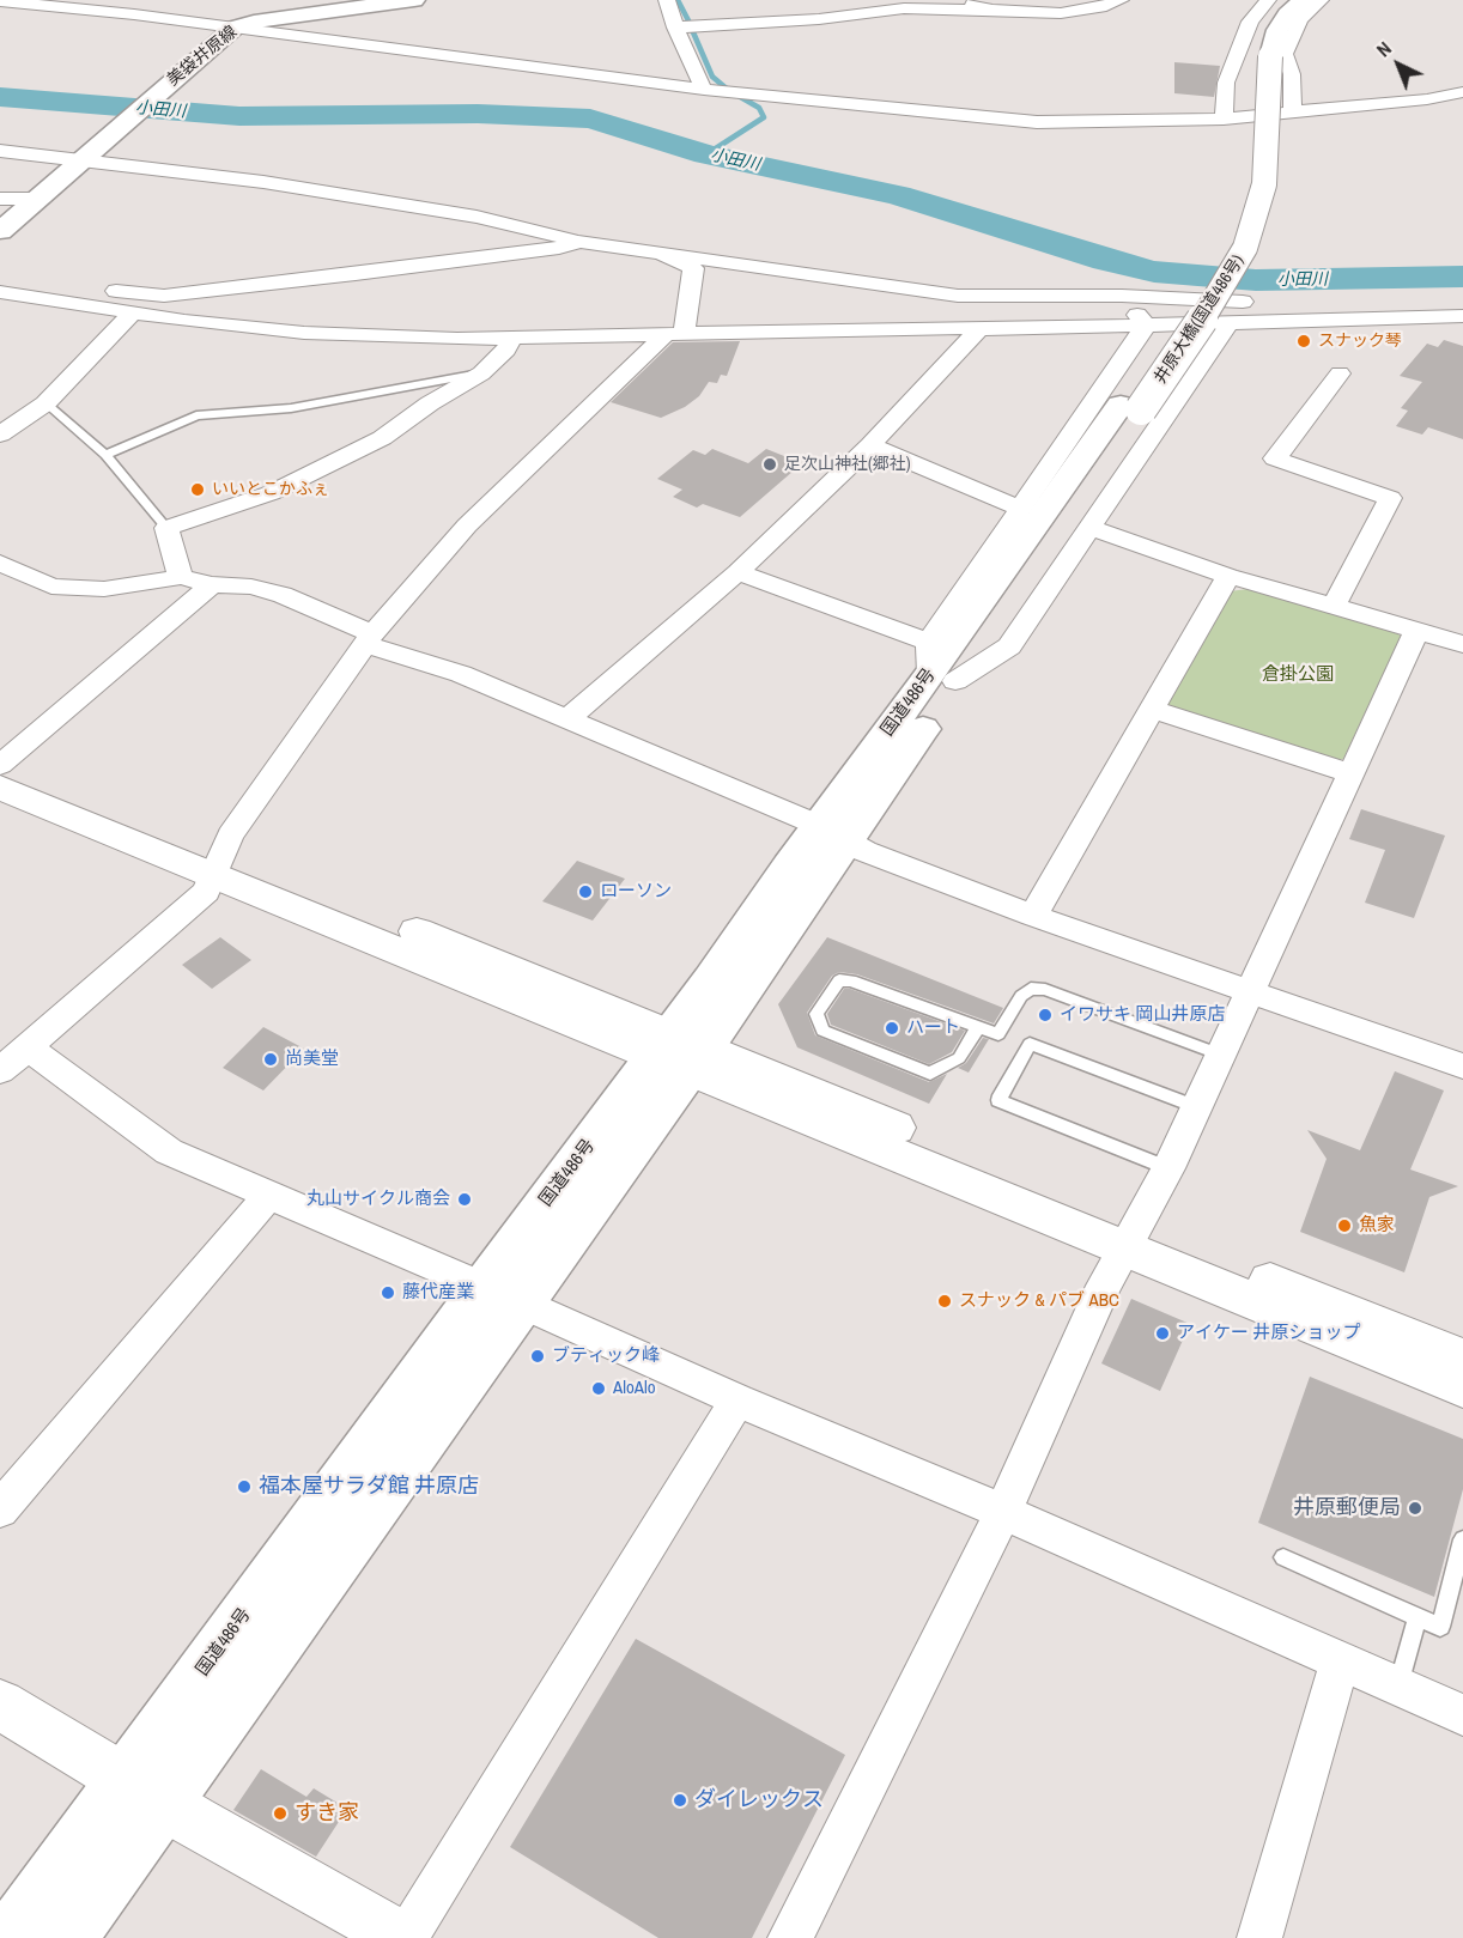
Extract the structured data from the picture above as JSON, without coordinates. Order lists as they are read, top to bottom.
{
  "streets": {
    "main road": ["美袋井原線", "井原大橋(国道486号)", "国道486号"]
  },
  "crossings": [
    ["井原大橋(国道486号)", "国道486号"]
  ],
  "water": ["小田川"],
  "parks": ["倉掛公園"],
  "places": [
    "スナック琴",
    "足次山神社(郷社)",
    "いいとこかふぇ",
    "ローソン",
    "イワサキ 岡山井原店",
    "ハート",
    "尚美堂",
    "丸山サイクル商会",
    "魚家",
    "藤代産業",
    "スナック & パブ ABC",
    "アイケー 井原ショップ",
    "ブティック峰",
    "AloAlo",
    "福本屋サラダ館 井原店",
    "井原郵便局",
    "ダイレックス",
    "すき家"
  ],
  "north": "top left"
}
